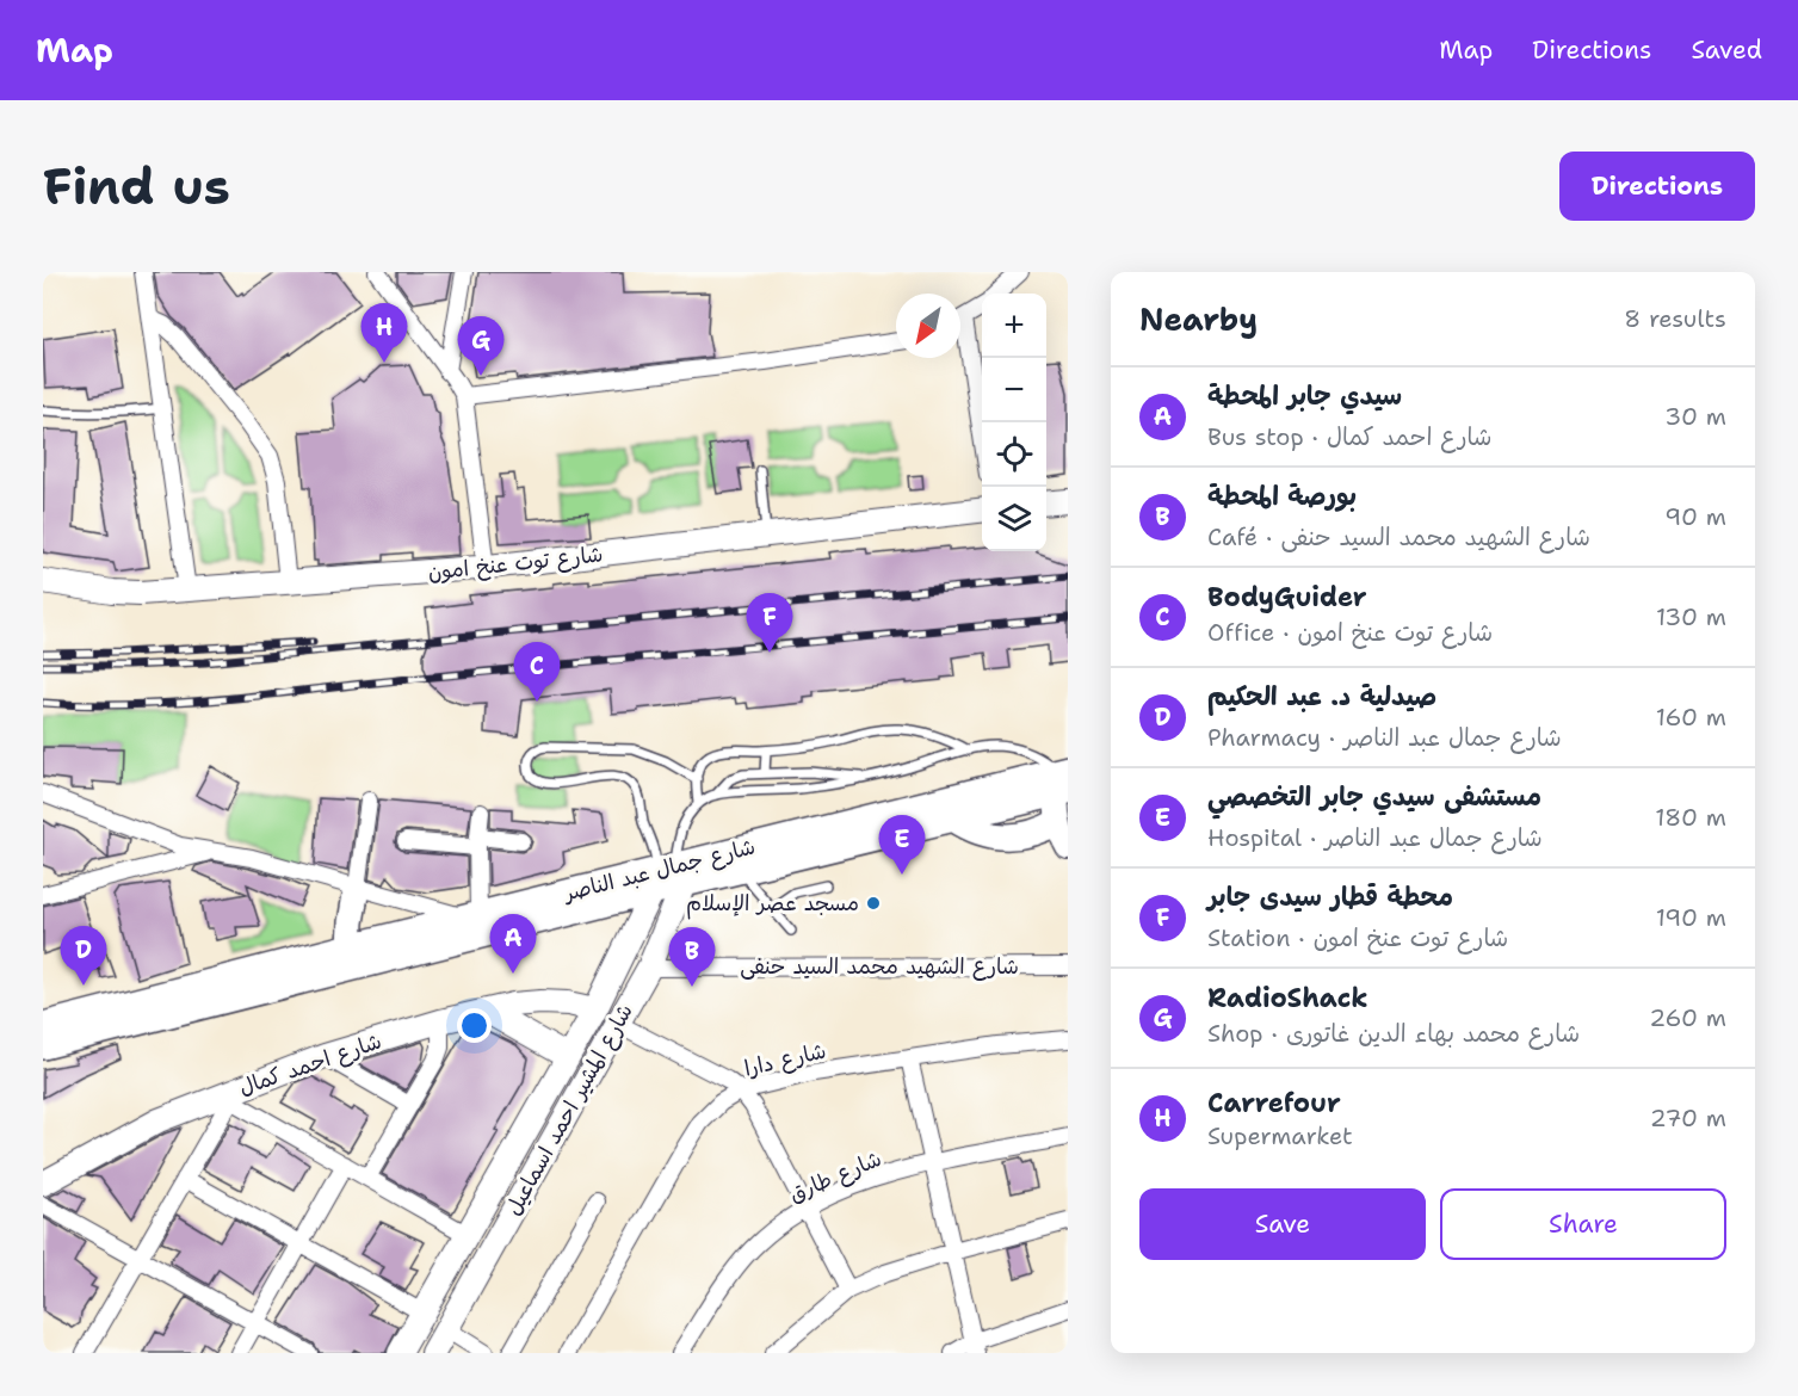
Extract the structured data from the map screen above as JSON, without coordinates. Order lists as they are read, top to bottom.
{
  "streets": {
    "main road": [
      "شارع توت عنخ امون",
      "شارع جمال عبد الناصر",
      "شارع احمد كمال",
      "شارع المشير احمد اسماعيل"
    ],
    "street": ["شارع الشهيد محمد السيد حنفى", "شارع دارا", "شارع طارق"]
  },
  "crossings": [
    ["شارع جمال عبد الناصر", "شارع المشير احمد اسماعيل"],
    ["شارع الشهيد محمد السيد حنفى", "شارع المشير احمد اسماعيل"],
    ["شارع احمد كمال", "شارع المشير احمد اسماعيل"]
  ],
  "places": ["مسجد عصر الإسلام"],
  "north": "bottom left",
  "page": {
    "header": "Map",
    "nav": ["Map", "Directions", "Saved"],
    "buttons": [
      "Directions",
      ["Save", "Share"]
    ],
    "title": "Find us",
    "heading": ["Nearby", "8 results"],
    "map_buttons": ["+", "−"],
    "pins": [
      "H",
      "G",
      "F",
      "C",
      "E",
      "A",
      "D",
      "B"
    ],
    "list": [
      {
        "mark": "A",
        "name": "سيدي جابر المحطة",
        "note": "Bus stop · شارع احمد كمال",
        "value": "30 m"
      },
      {
        "mark": "B",
        "name": "بورصة المحطة",
        "note": "Café · شارع الشهيد محمد السيد حنفى",
        "value": "90 m"
      },
      {
        "mark": "C",
        "name": "BodyGuider",
        "note": "Office · شارع توت عنخ امون",
        "value": "130 m"
      },
      {
        "mark": "D",
        "name": "صيدلية د. عبد الحكيم",
        "note": "Pharmacy · شارع جمال عبد الناصر",
        "value": "160 m"
      },
      {
        "mark": "E",
        "name": "مستشفى سيدي جابر التخصصي",
        "note": "Hospital · شارع جمال عبد الناصر",
        "value": "180 m"
      },
      {
        "mark": "F",
        "name": "محطة قطار سيدى جابر",
        "note": "Station · شارع توت عنخ امون",
        "value": "190 m"
      },
      {
        "mark": "G",
        "name": "RadioShack",
        "note": "Shop · شارع محمد بهاء الدين غاتورى",
        "value": "260 m"
      },
      {
        "mark": "H",
        "name": "Carrefour",
        "note": "Supermarket",
        "value": "270 m"
      }
    ]
  }
}
